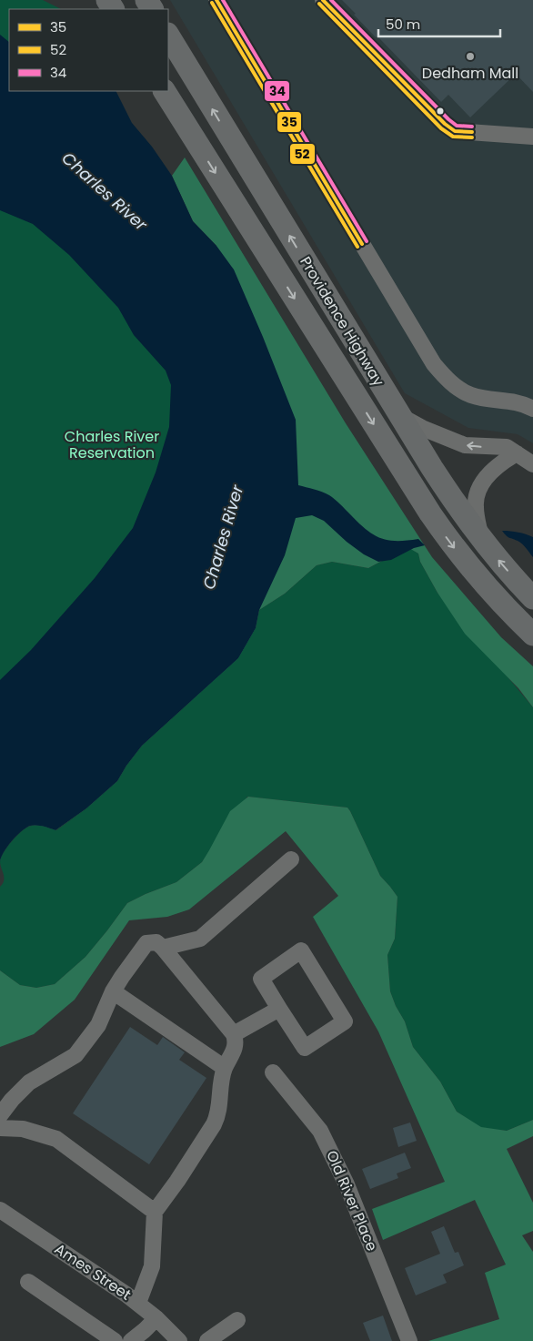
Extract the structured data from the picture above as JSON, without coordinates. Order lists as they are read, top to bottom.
{
  "streets": {
    "highway": ["Providence Highway"],
    "street": ["Old River Place", "Ames Street"]
  },
  "water": ["Charles River"],
  "parks": ["Charles River Reservation"],
  "places": ["Dedham Mall"],
  "lines": ["transit line 35", "transit line 34", "transit line 52"],
  "legend": ["35", "52", "34"],
  "scale_bar": "50 m"
}
